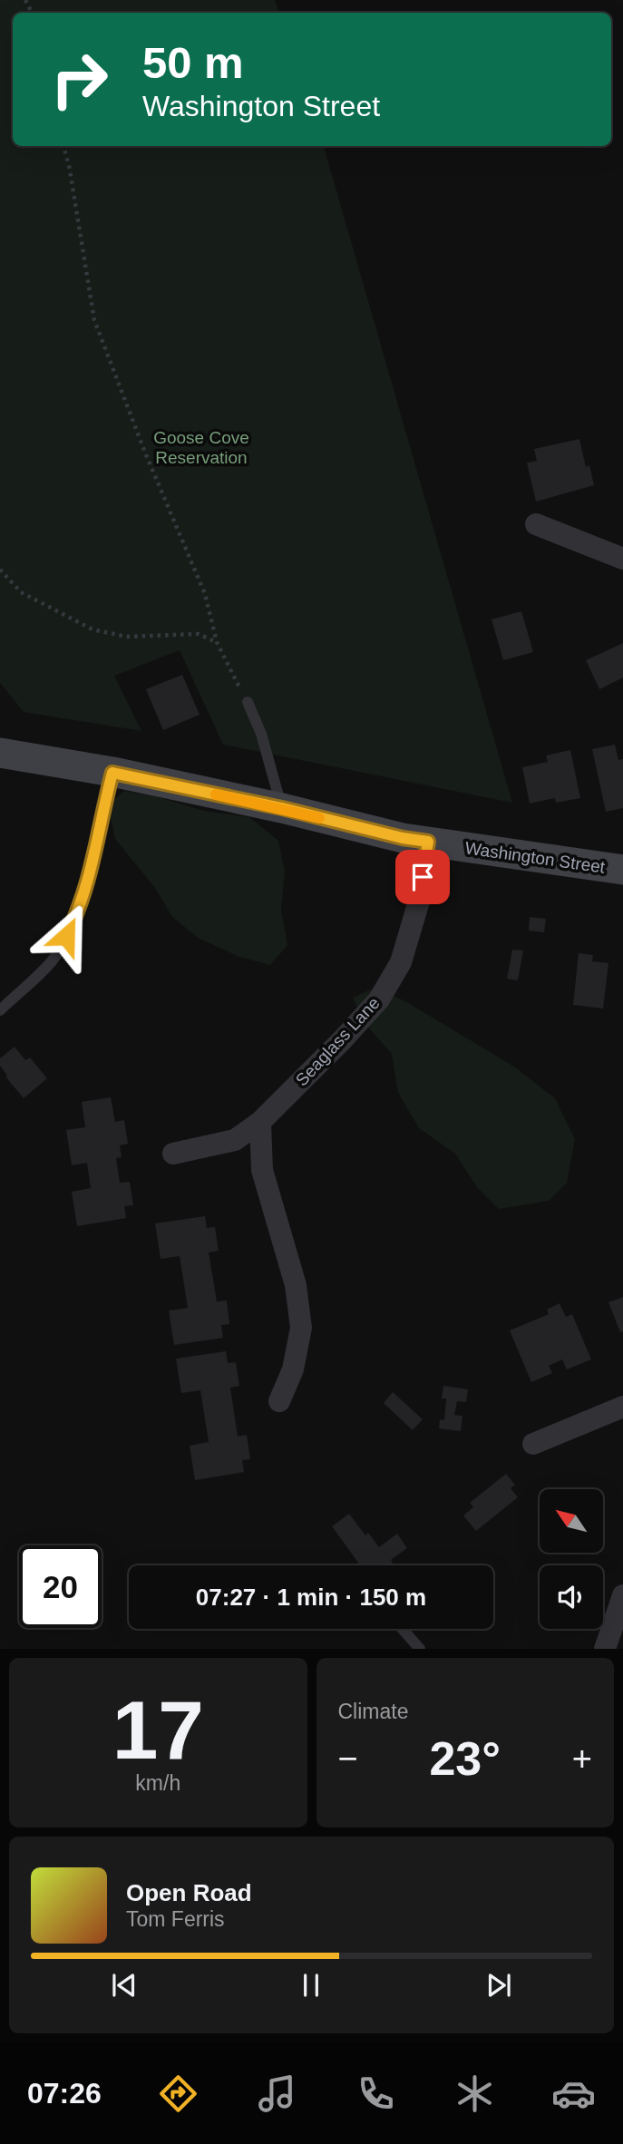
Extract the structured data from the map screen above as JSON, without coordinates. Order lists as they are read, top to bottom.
{
  "streets": {
    "main road": ["Washington Street"],
    "street": ["Seaglass Lane"]
  },
  "crossings": [
    ["Washington Street", "Seaglass Lane"]
  ],
  "parks": ["Goose Cove Reservation"],
  "north": "top left",
  "page": {
    "turn": ["50 m", "Washington Street"],
    "limit": "20",
    "trip": "07:27 · 1 min · 150 m",
    "tile": [
      ["17", "km/h"],
      "Climate"
    ],
    "heat": ["−", "23°", "+"],
    "song": ["Open Road", "Tom Ferris"],
    "tabs": "07:26"
  }
}
